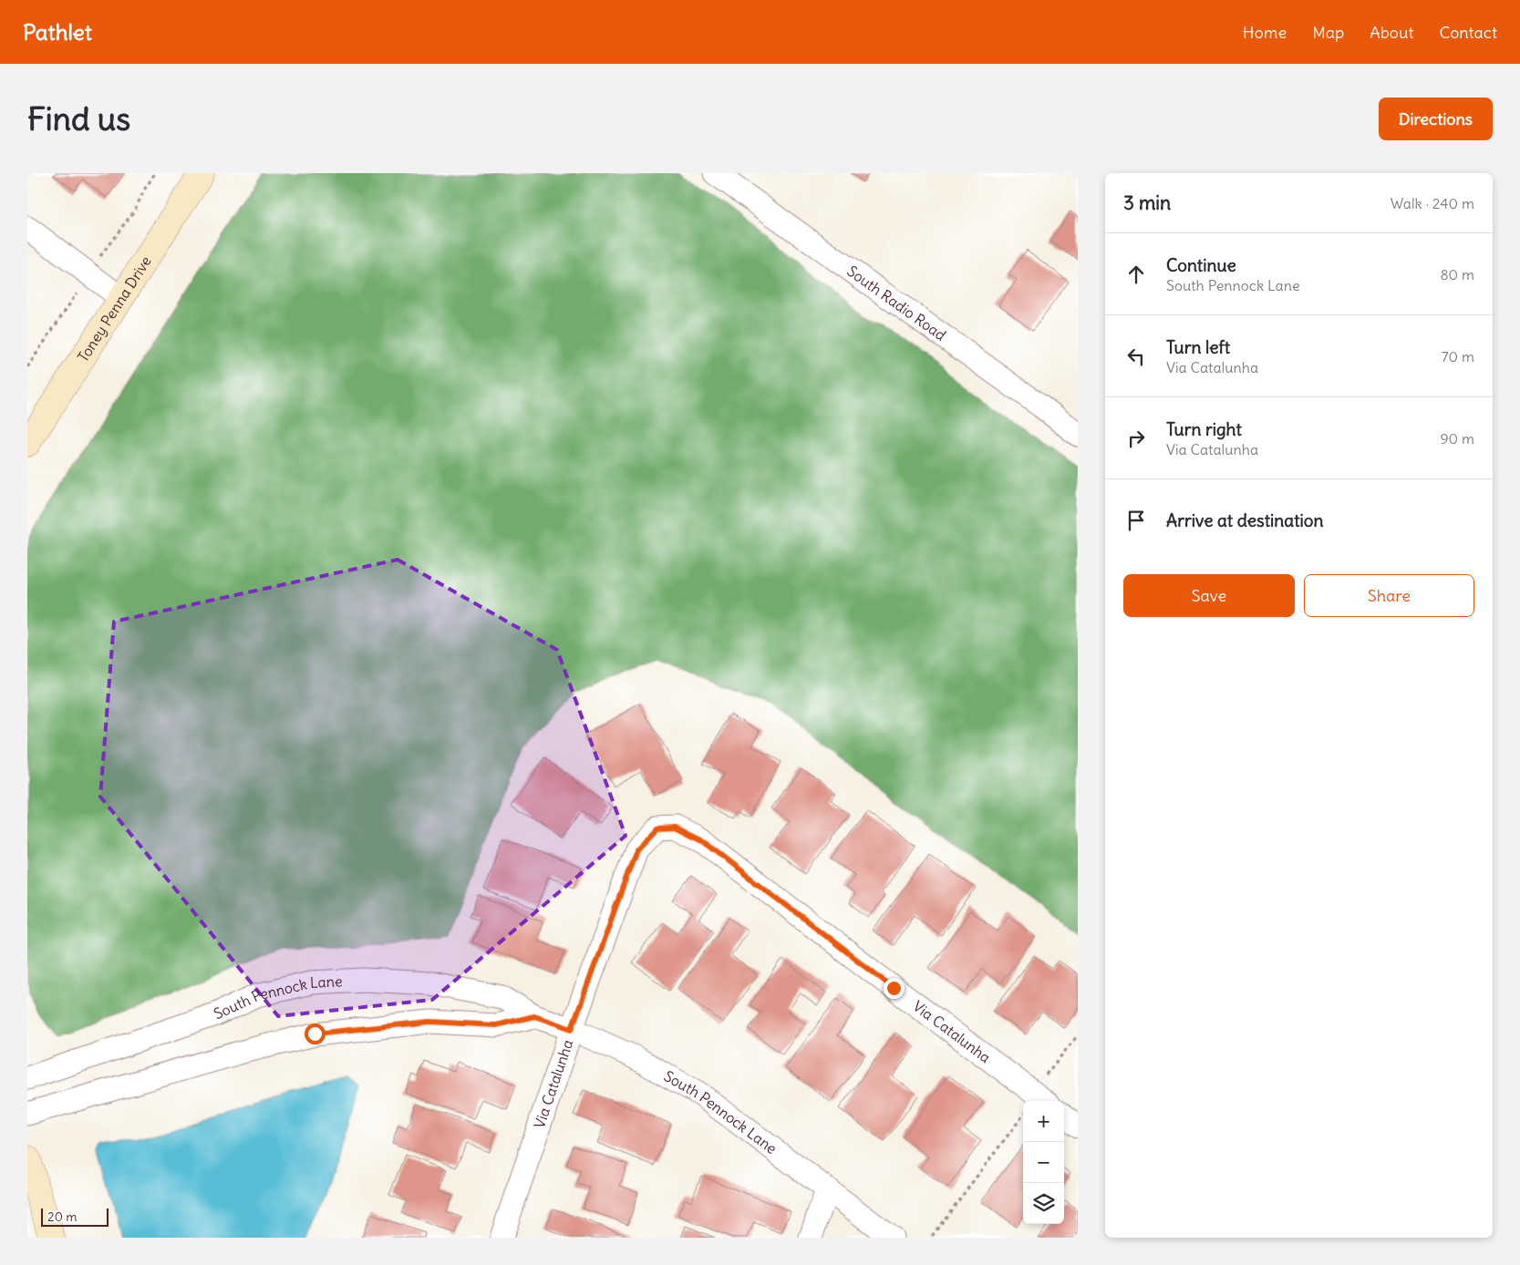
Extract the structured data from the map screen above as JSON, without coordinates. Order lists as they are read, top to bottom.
{
  "streets": {
    "street": [
      "South Radio Road",
      "Toney Penna Drive",
      "South Pennock Lane",
      "Via Catalunha"
    ]
  },
  "crossings": [
    ["South Pennock Lane", "Via Catalunha"]
  ],
  "scale_bar": "20 m",
  "page": {
    "header": "Pathlet",
    "nav": [
      "Home",
      "Map",
      "About",
      "Contact"
    ],
    "buttons": [
      "Directions",
      ["Save", "Share"]
    ],
    "title": "Find us",
    "heading": ["3 min", "Walk · 240 m"],
    "list": [
      ["Continue", "South Pennock Lane", "80 m"],
      ["Turn left", "Via Catalunha", "70 m"],
      ["Turn right", "Via Catalunha", "90 m"],
      "Arrive at destination"
    ],
    "map_buttons": ["+", "−"],
    "scale": "20 m"
  }
}
